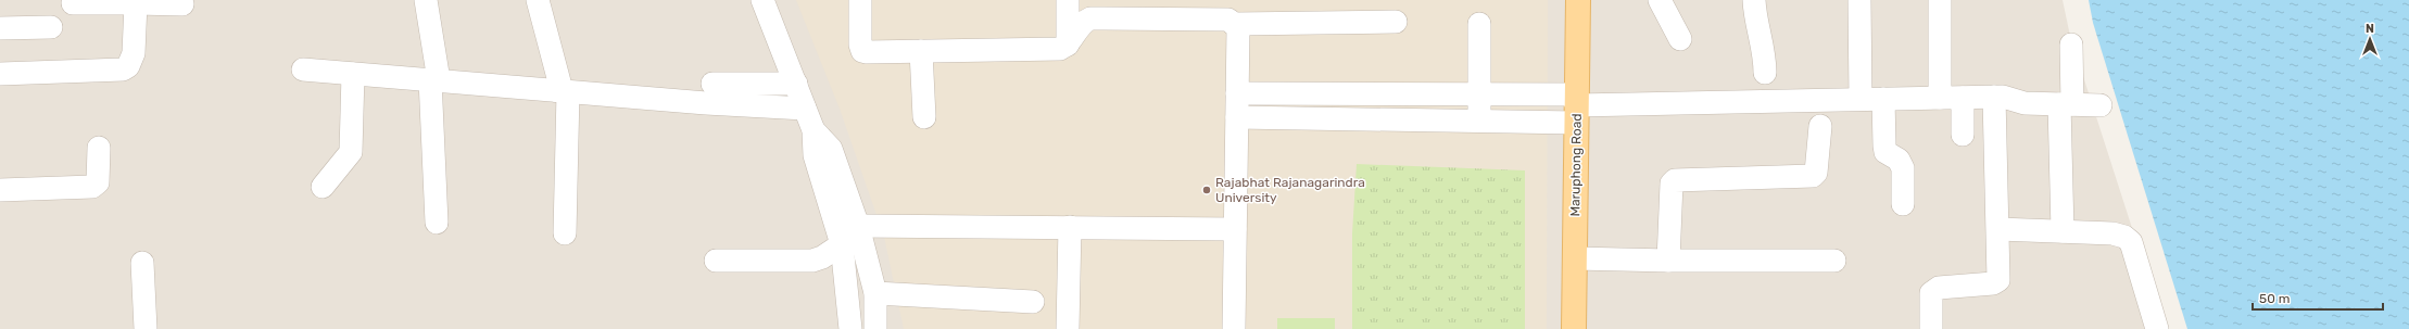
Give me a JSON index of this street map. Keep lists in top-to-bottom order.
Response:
{
  "streets": {
    "main road": ["Maruphong Road"]
  },
  "places": ["Rajabhat Rajanagarindra University"],
  "scale_bar": "50 m",
  "north": "top"
}
